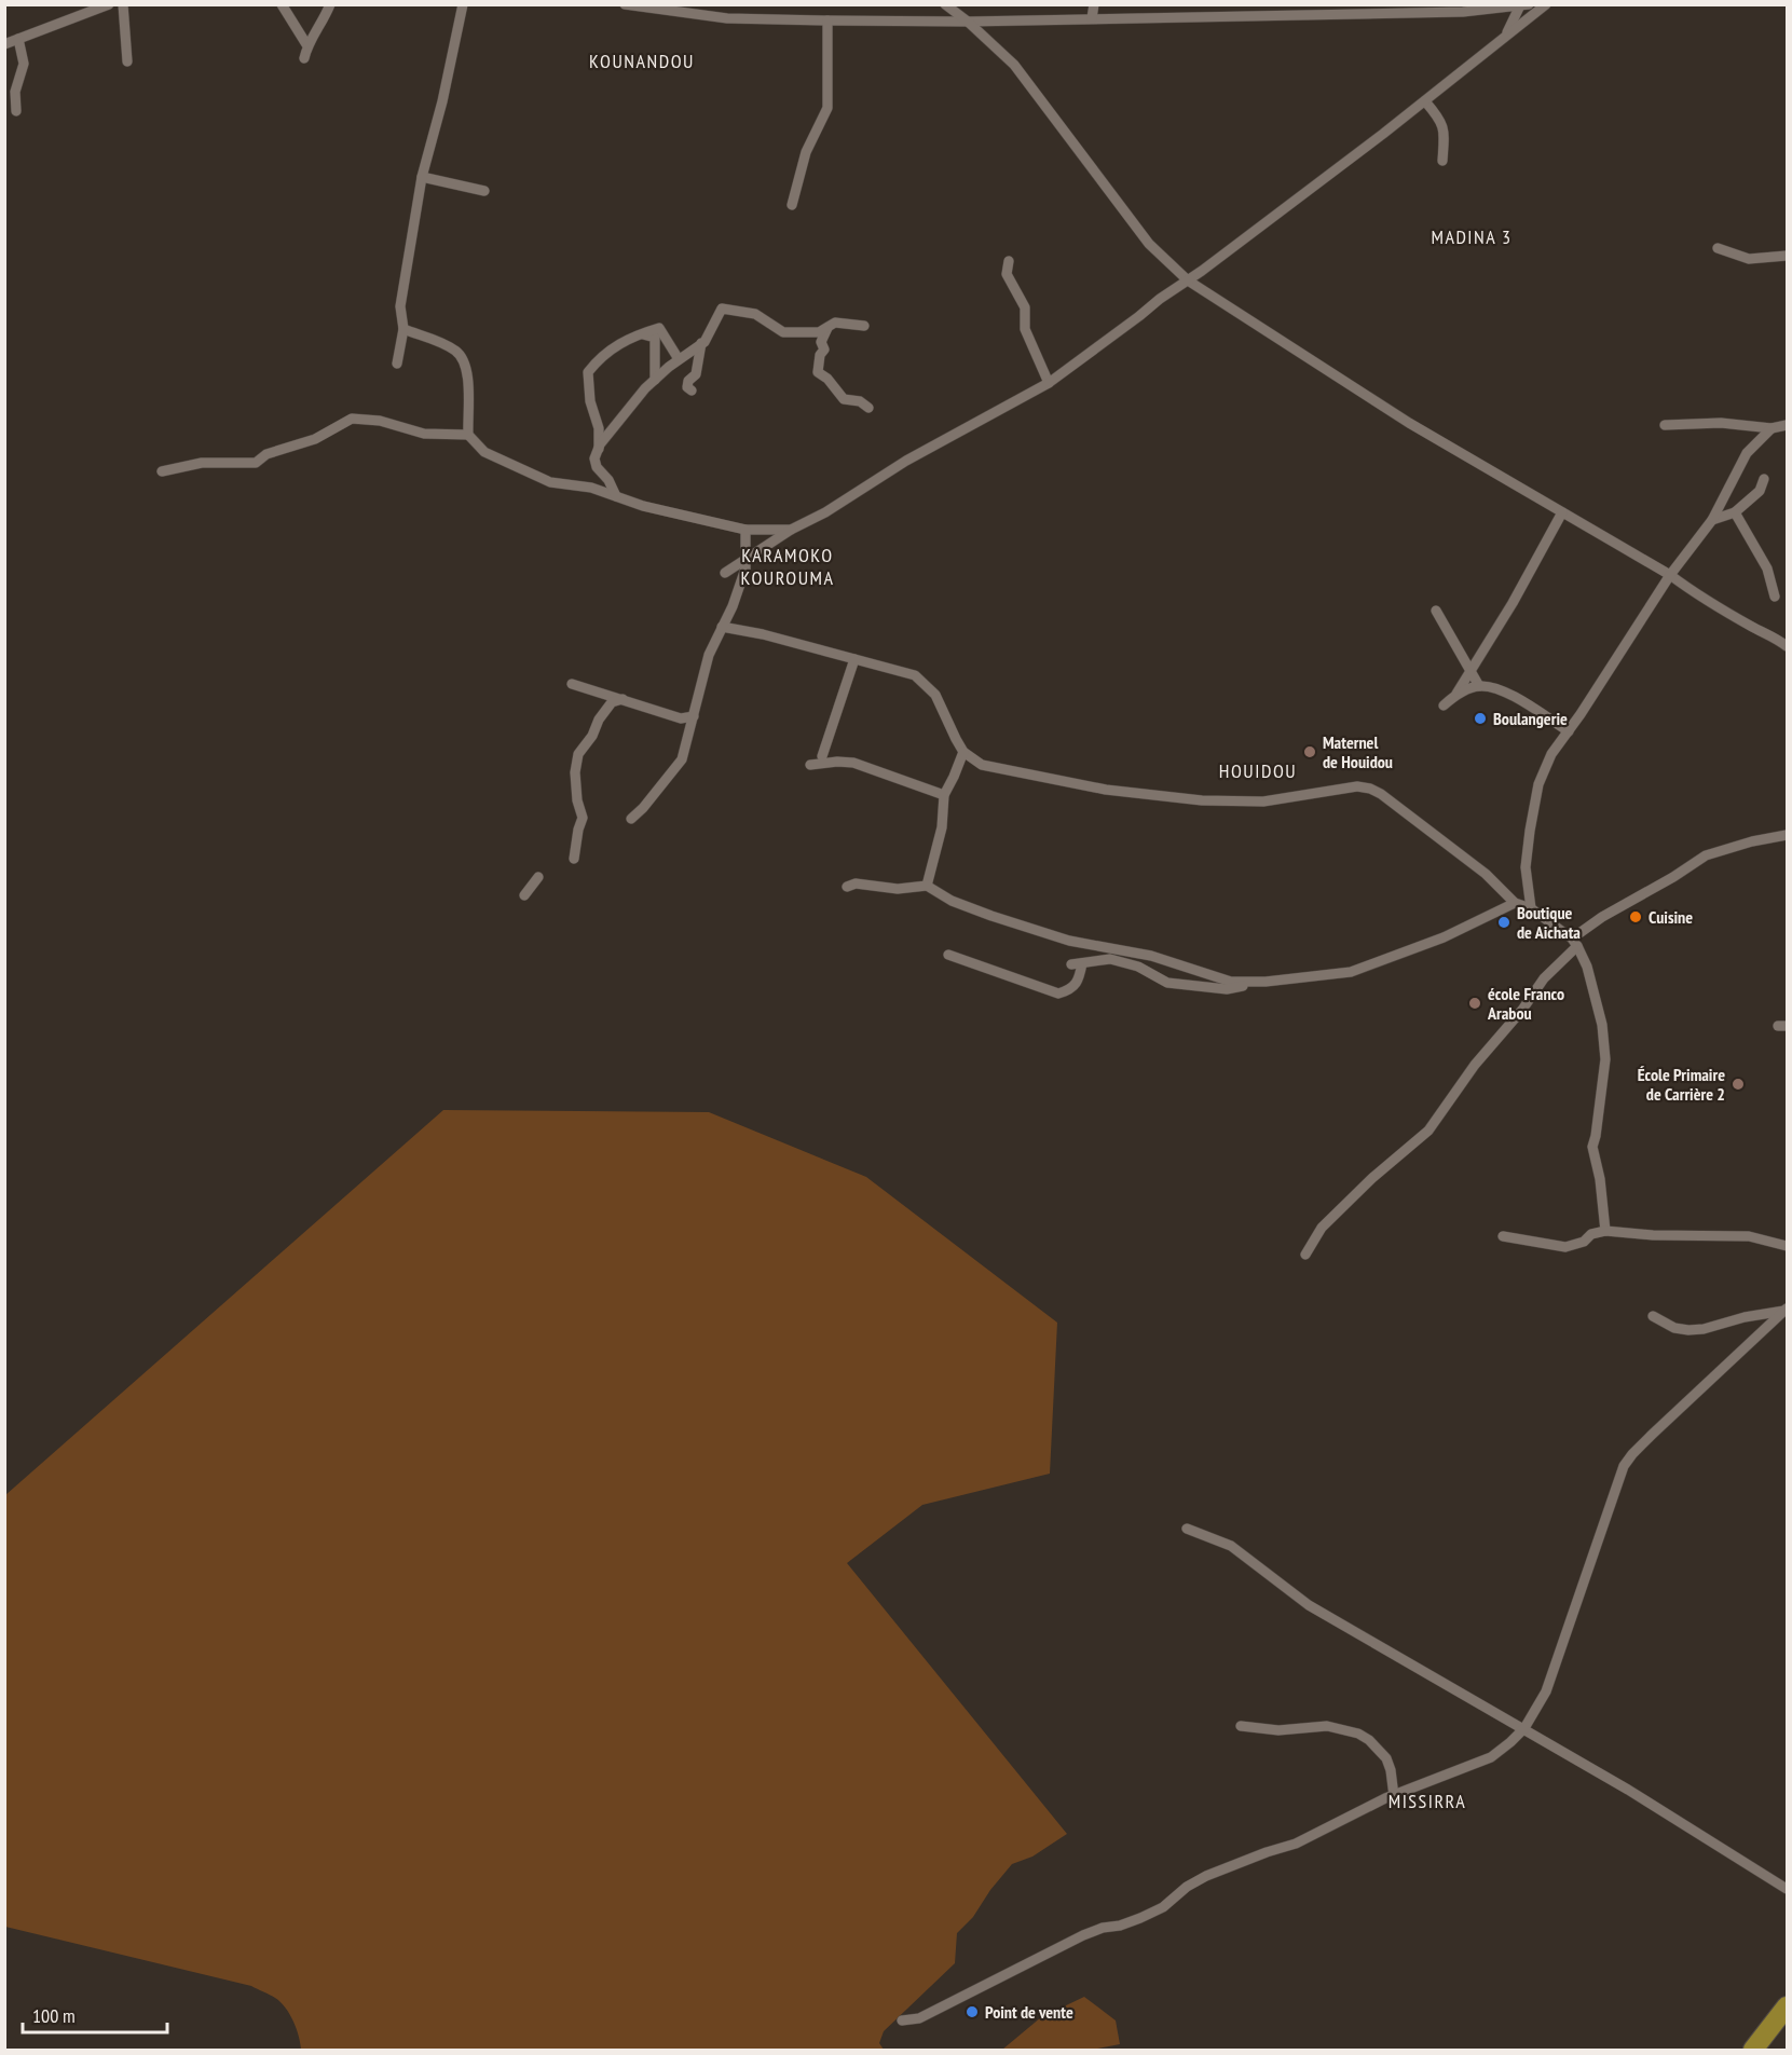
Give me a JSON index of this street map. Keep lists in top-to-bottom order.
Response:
{
  "districts": [
    "KOUNANDOU",
    "MADINA 3",
    "KARAMOKO KOUROUMA",
    "HOUIDOU",
    "MISSIRRA"
  ],
  "places": [
    "Boulangerie",
    "Maternel de Houidou",
    "Cuisine",
    "Boutique de Aichata",
    "école Franco Arabou",
    "École Primaire de Carrière 2",
    "Point de vente"
  ],
  "scale_bar": "100 m"
}
